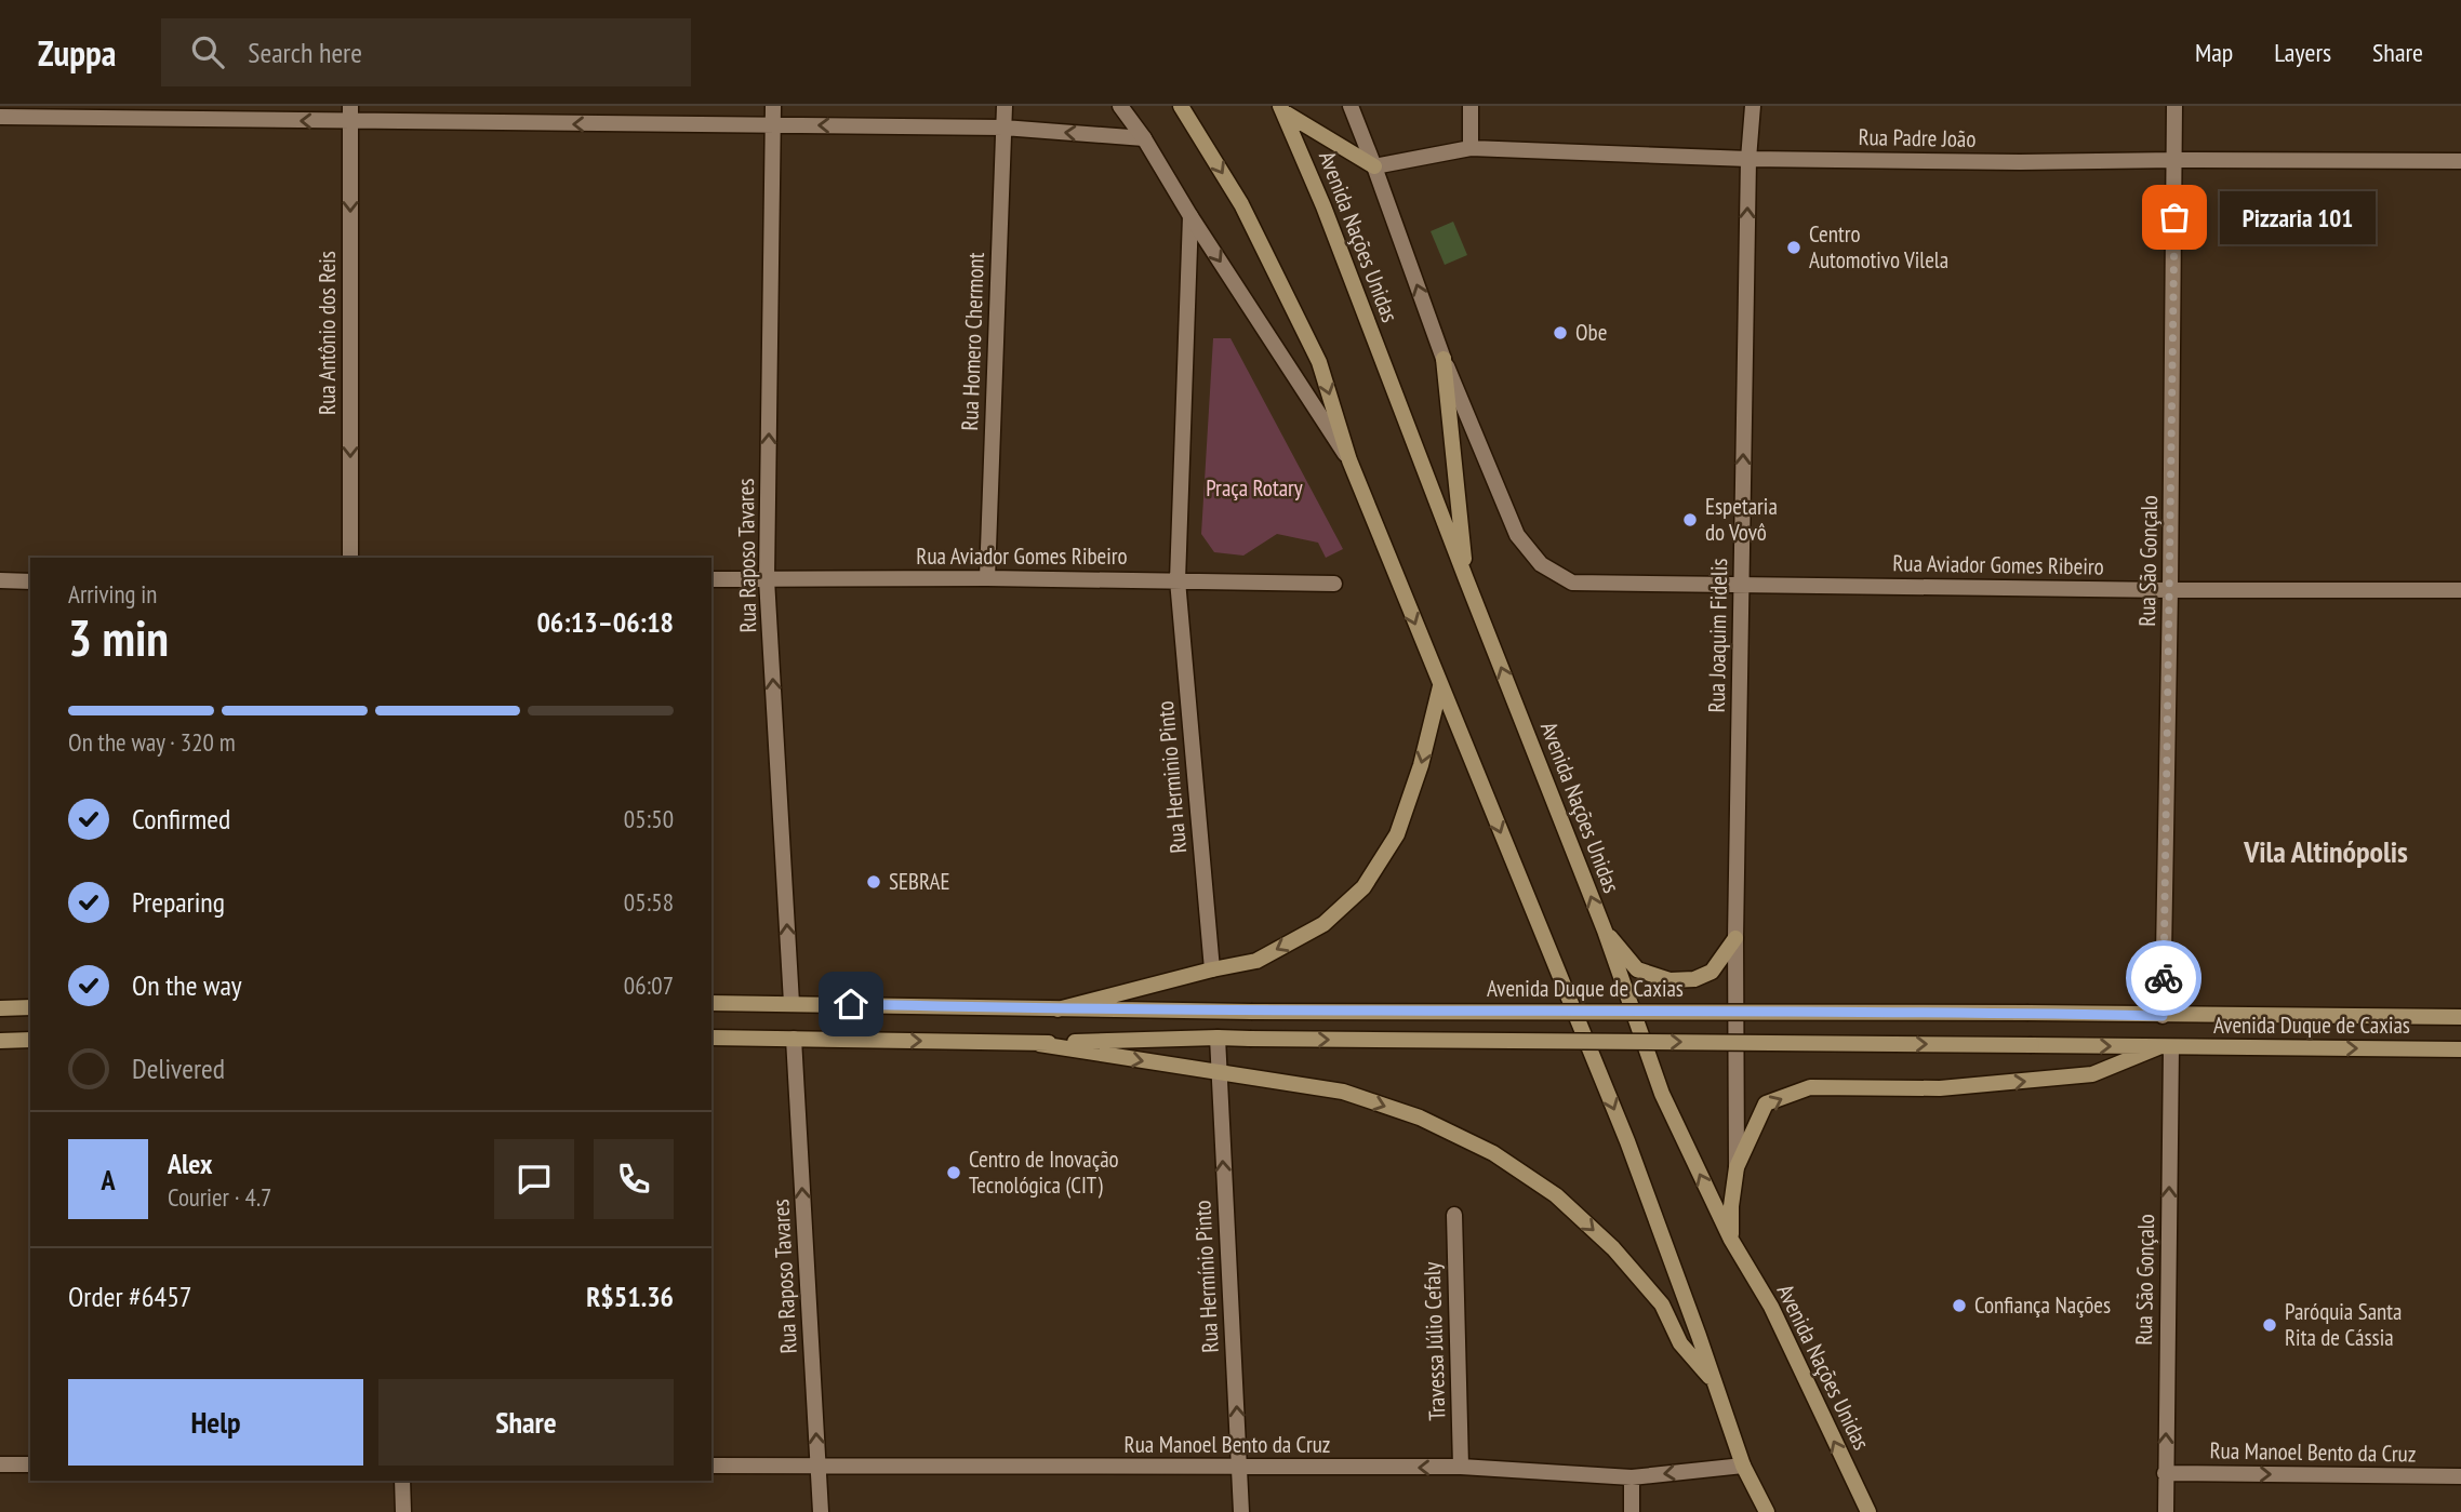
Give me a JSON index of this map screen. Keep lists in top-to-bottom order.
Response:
{
  "streets": {
    "main road": ["Avenida Nações Unidas", "Avenida Duque de Caxias"],
    "street": [
      "Rua Padre João",
      "Rua Antônio dos Reis",
      "Rua Homero Chermont",
      "Rua Raposo Tavares",
      "Rua Aviador Gomes Ribeiro",
      "Rua São Gonçalo",
      "Rua Joaquim Fidelis",
      "Rua Herminio Pinto",
      "Rua Hermínio Pinto",
      "Travessa Júlio Cefaly",
      "Rua Manoel Bento da Cruz"
    ]
  },
  "crossings": [
    ["Rua Padre João", "Avenida Nações Unidas"],
    ["Rua Padre João", "Rua São Gonçalo"],
    ["Rua Padre João", "Rua Joaquim Fidelis"],
    ["Avenida Nações Unidas", "Rua Aviador Gomes Ribeiro"],
    ["Rua Homero Chermont", "Rua Aviador Gomes Ribeiro"],
    ["Rua Raposo Tavares", "Rua Aviador Gomes Ribeiro"],
    ["Rua Raposo Tavares", "Avenida Duque de Caxias"],
    ["Rua Raposo Tavares", "Rua Manoel Bento da Cruz"],
    ["Rua Aviador Gomes Ribeiro", "Rua São Gonçalo"],
    ["Rua Aviador Gomes Ribeiro", "Rua Joaquim Fidelis"],
    ["Rua Aviador Gomes Ribeiro", "Rua Herminio Pinto"],
    ["Rua São Gonçalo", "Avenida Duque de Caxias"],
    ["Rua São Gonçalo", "Rua Manoel Bento da Cruz"],
    ["Avenida Duque de Caxias", "Rua Hermínio Pinto"],
    ["Rua Hermínio Pinto", "Rua Manoel Bento da Cruz"],
    ["Travessa Júlio Cefaly", "Rua Manoel Bento da Cruz"]
  ],
  "one_way": [
    "Avenida Nações Unidas",
    "Rua Antônio dos Reis",
    "Rua Raposo Tavares",
    "Rua Joaquim Fidelis",
    "Rua Hermínio Pinto"
  ],
  "districts": ["Vila Altinópolis"],
  "parks": ["Praça Rotary"],
  "places": [
    "Pizzaria 101",
    "Centro Automotivo Vilela",
    "Obe",
    "Espetaria do Vovô",
    "SEBRAE",
    "Centro de Inovação Tecnológica (CIT)",
    "Confiança Nações",
    "Paróquia Santa Rita de Cássia"
  ],
  "page": {
    "header": "Zuppa",
    "search": "Search here",
    "nav": ["Map", "Layers", "Share"],
    "bubble": "Pizzaria 101",
    "heading": ["3 min", "Arriving in", "06:13–06:18"],
    "panel": [
      "Alex",
      "Courier · 4.7",
      "Order #6457",
      "R$51.36"
    ],
    "bar": "On the way · 320 m",
    "list": [
      ["Confirmed", "05:50"],
      ["Preparing", "05:58"],
      ["On the way", "06:07"],
      "Delivered"
    ],
    "round": "A",
    "buttons": ["Help", "Share"]
  }
}
